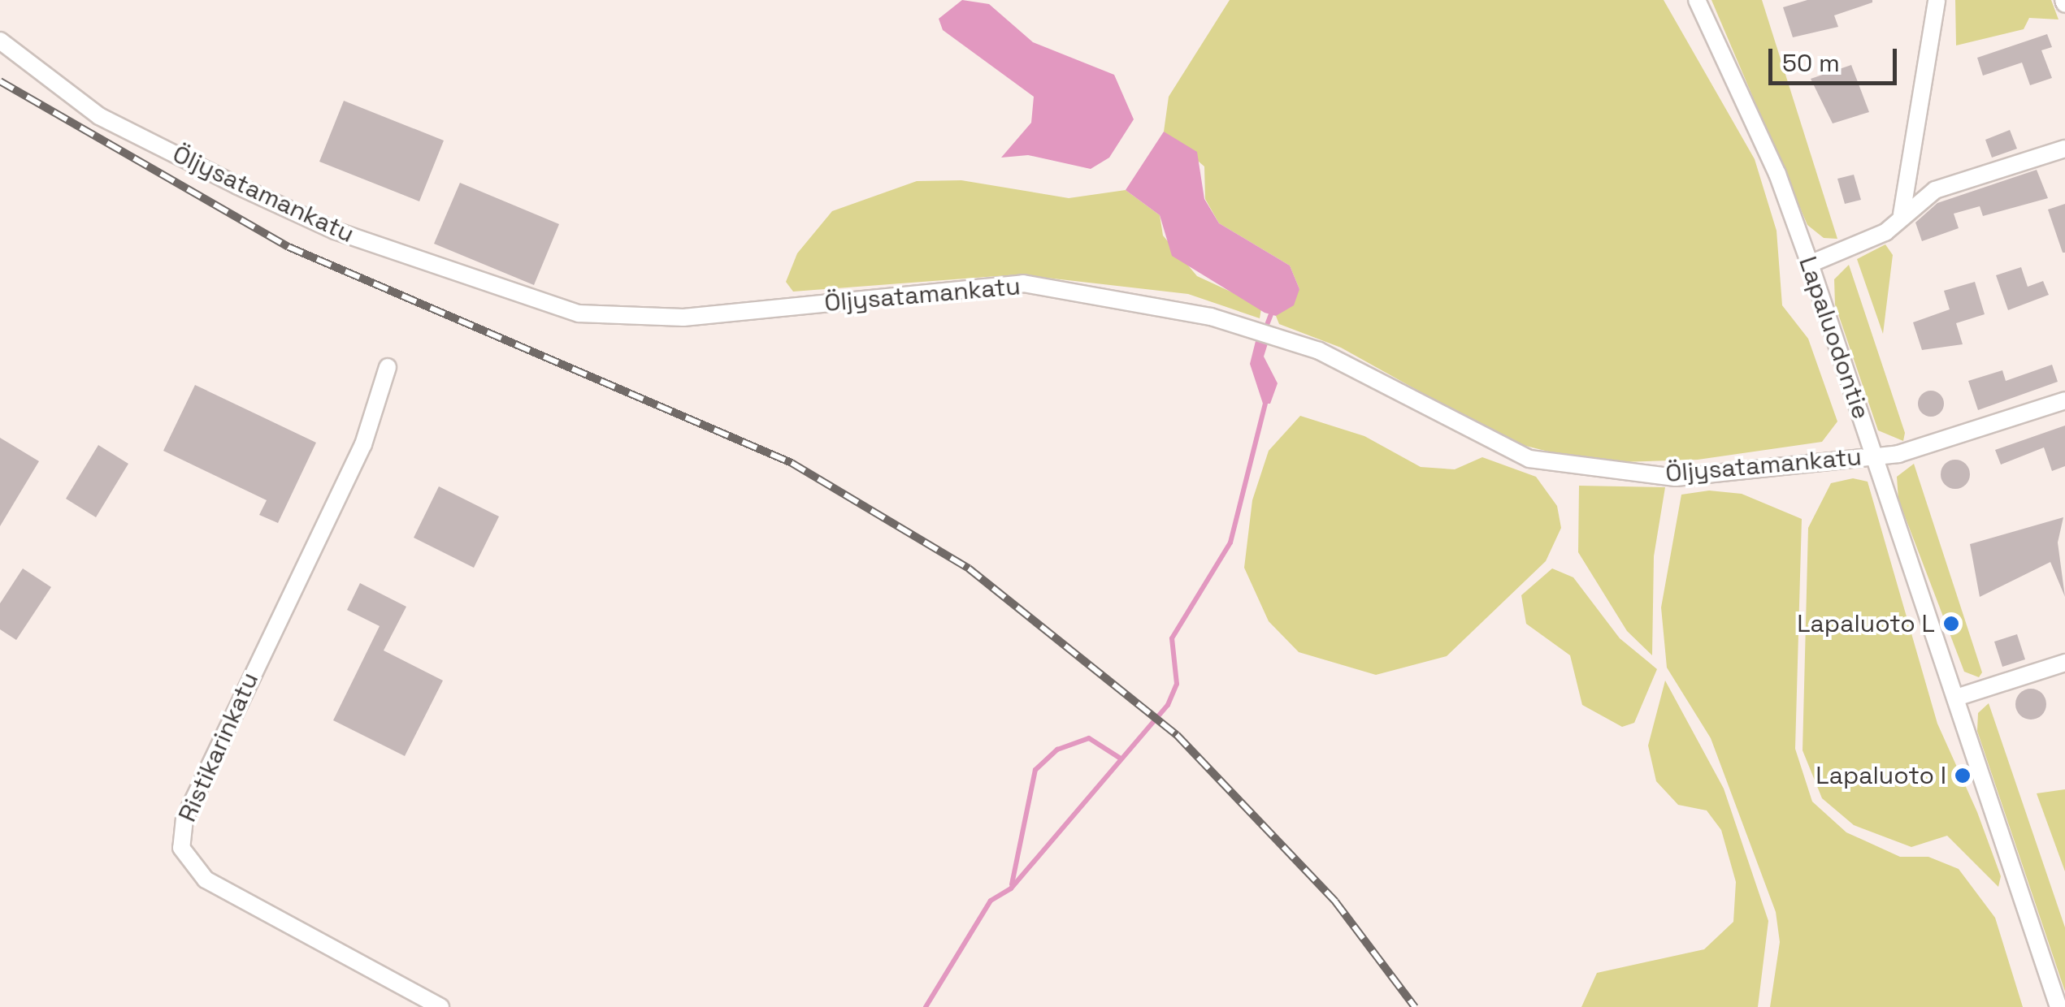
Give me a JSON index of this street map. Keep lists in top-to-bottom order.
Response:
{
  "streets": {
    "street": ["Öljysatamankatu", "Lapaluodontie", "Ristikarinkatu"]
  },
  "crossings": [
    ["Öljysatamankatu", "Lapaluodontie"]
  ],
  "places": ["Lapaluoto L", "Lapaluoto I"],
  "scale_bar": "50 m"
}
